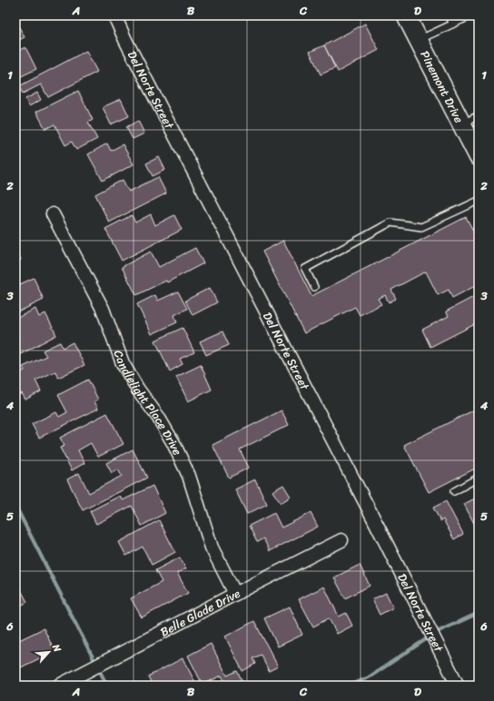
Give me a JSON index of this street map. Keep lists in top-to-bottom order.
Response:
{
  "streets": {
    "main road": ["Pinemont Drive"],
    "street": ["Del Norte Street", "Candlelight Place Drive", "Belle Glade Drive"]
  },
  "crossings": [
    ["Candlelight Place Drive", "Belle Glade Drive"]
  ],
  "north": "top right",
  "grid": {
    "columns": [
      "A",
      "B",
      "C",
      "D"
    ],
    "rows": [
      "1",
      "2",
      "3",
      "4",
      "5",
      "6"
    ]
  }
}
